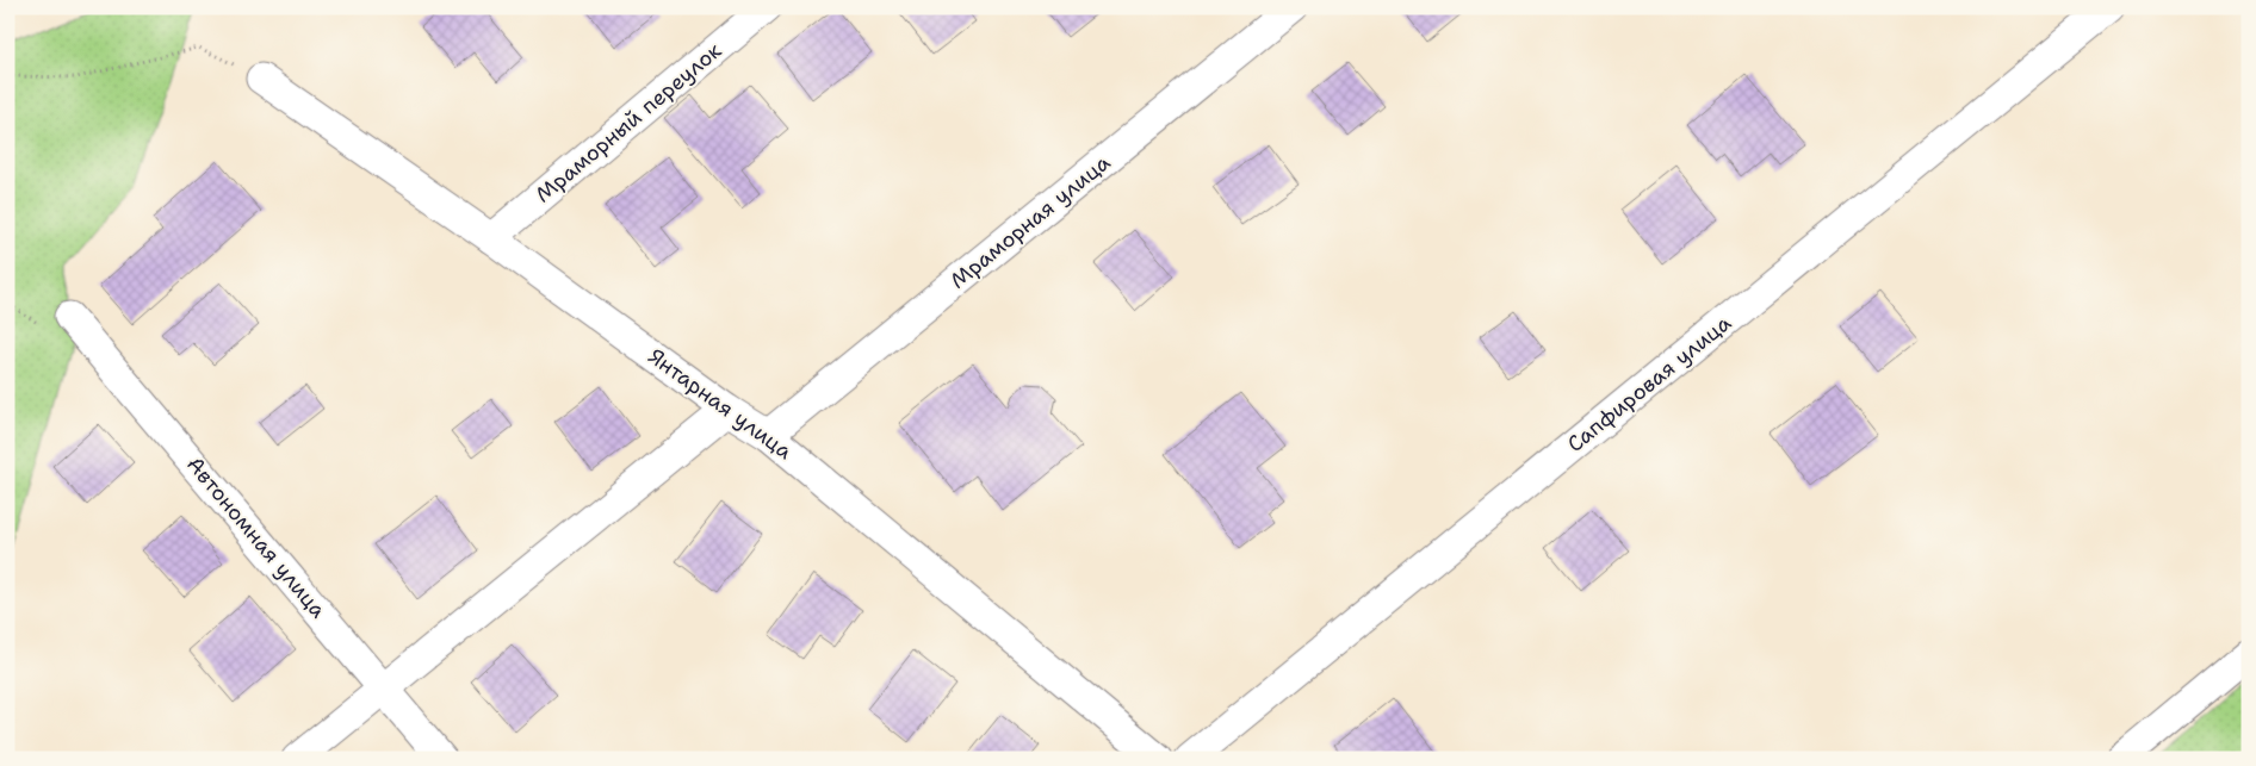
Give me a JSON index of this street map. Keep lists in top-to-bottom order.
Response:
{
  "streets": {
    "street": [
      "Мраморный переулок",
      "Мраморная улица",
      "Сапфировая улица",
      "Янтарная улица",
      "Автономная улица"
    ]
  },
  "crossings": [
    ["Мраморный переулок", "Янтарная улица"],
    ["Мраморная улица", "Янтарная улица"]
  ]
}
